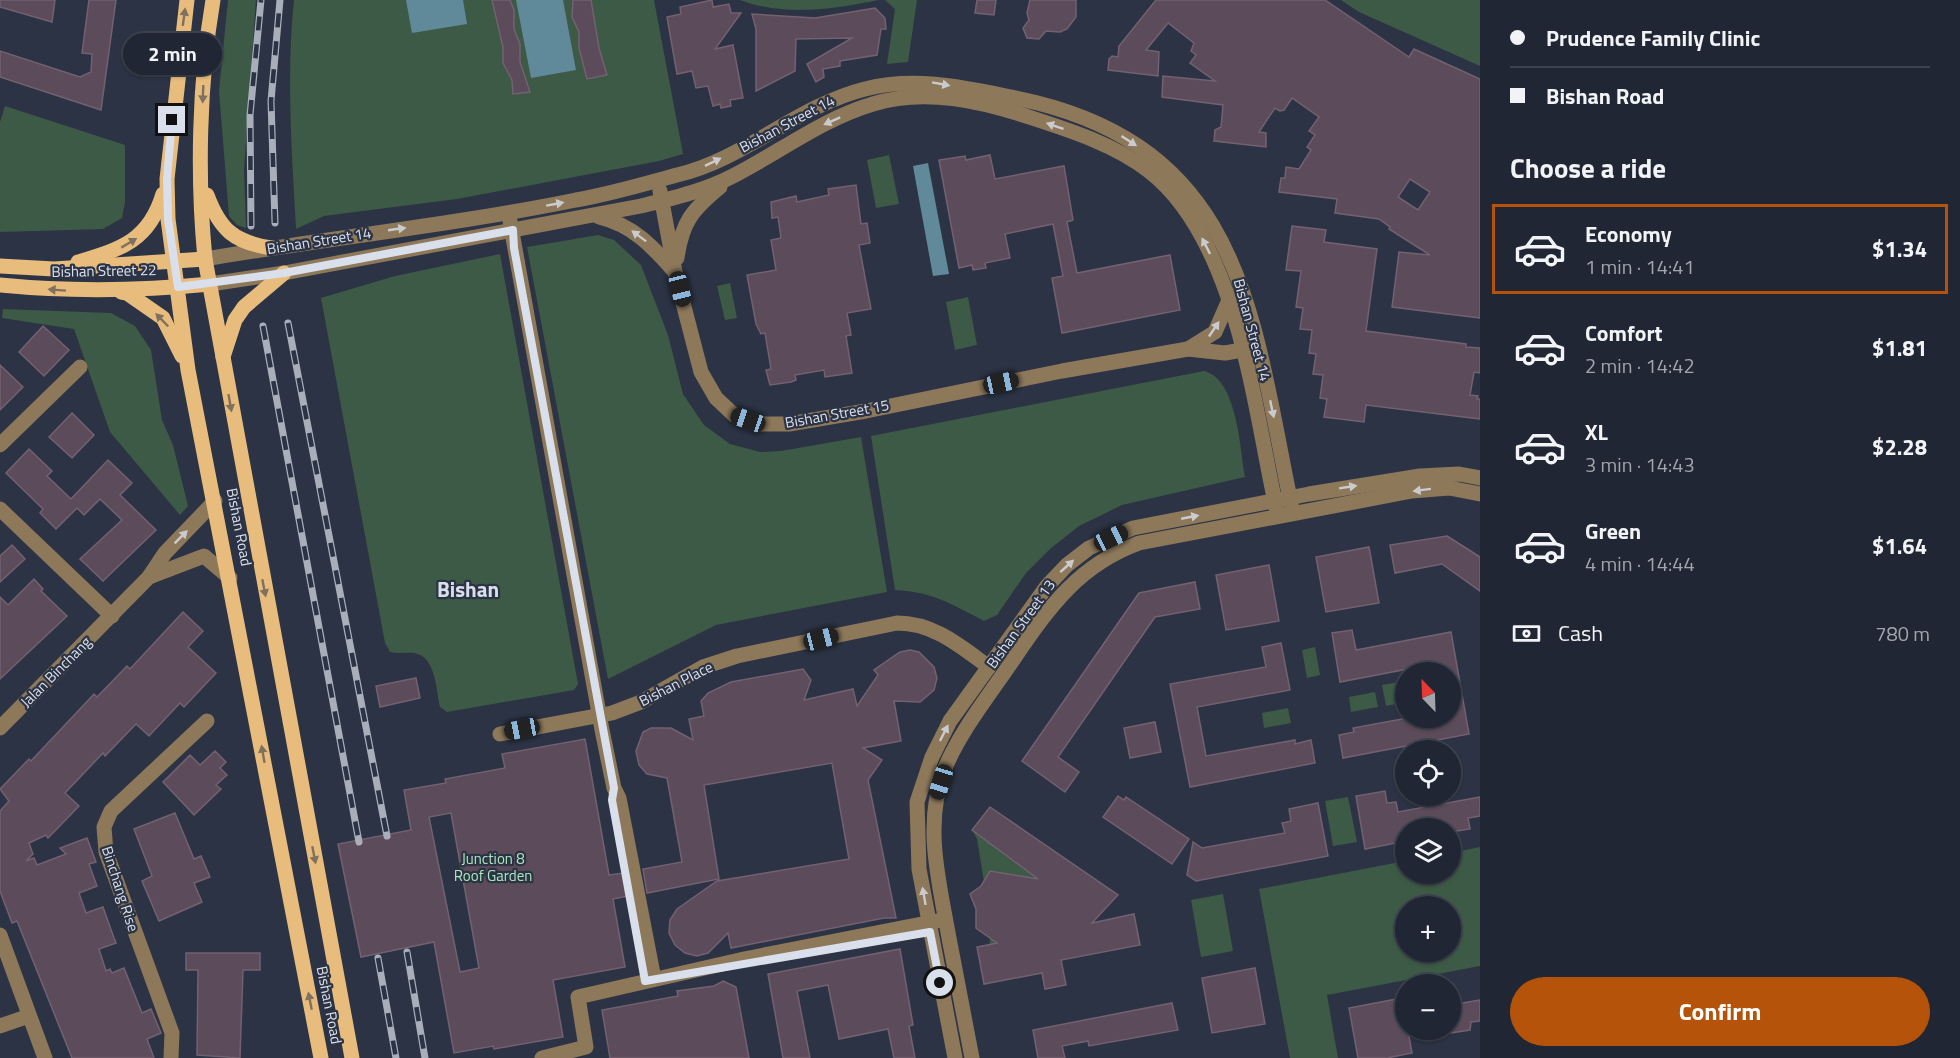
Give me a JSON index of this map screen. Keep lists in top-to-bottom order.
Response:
{
  "streets": {
    "main road": ["Bishan Street 22", "Bishan Road"],
    "street": [
      "Bishan Street 14",
      "Bishan Street 15",
      "Bishan Street 13",
      "Jalan Binchang",
      "Bishan Place",
      "Binchang Rise"
    ]
  },
  "crossings": [
    ["Bishan Street 14", "Bishan Street 22"],
    ["Bishan Street 14", "Bishan Street 15"],
    ["Bishan Street 14", "Bishan Road"],
    ["Bishan Street 14", "Bishan Street 13"],
    ["Bishan Street 22", "Bishan Road"],
    ["Bishan Road", "Jalan Binchang"],
    ["Bishan Street 13", "Bishan Place"]
  ],
  "districts": ["Bishan"],
  "parks": ["Junction 8 Roof Garden"],
  "north": "top left",
  "page": {
    "banner": ["Prudence Family Clinic", "Bishan Road"],
    "bubble": "2 min",
    "heading": "Choose a ride",
    "list": [
      {
        "name": "Economy",
        "note": "1 min · 14:41",
        "value": "$1.34"
      },
      {
        "name": "Comfort",
        "note": "2 min · 14:42",
        "value": "$1.81"
      },
      {
        "name": "XL",
        "note": "3 min · 14:43",
        "value": "$2.28"
      },
      {
        "name": "Green",
        "note": "4 min · 14:44",
        "value": "$1.64"
      }
    ],
    "pay": ["Cash", "780 m"],
    "map_buttons": ["+", "−"],
    "buttons": "Confirm"
  }
}
